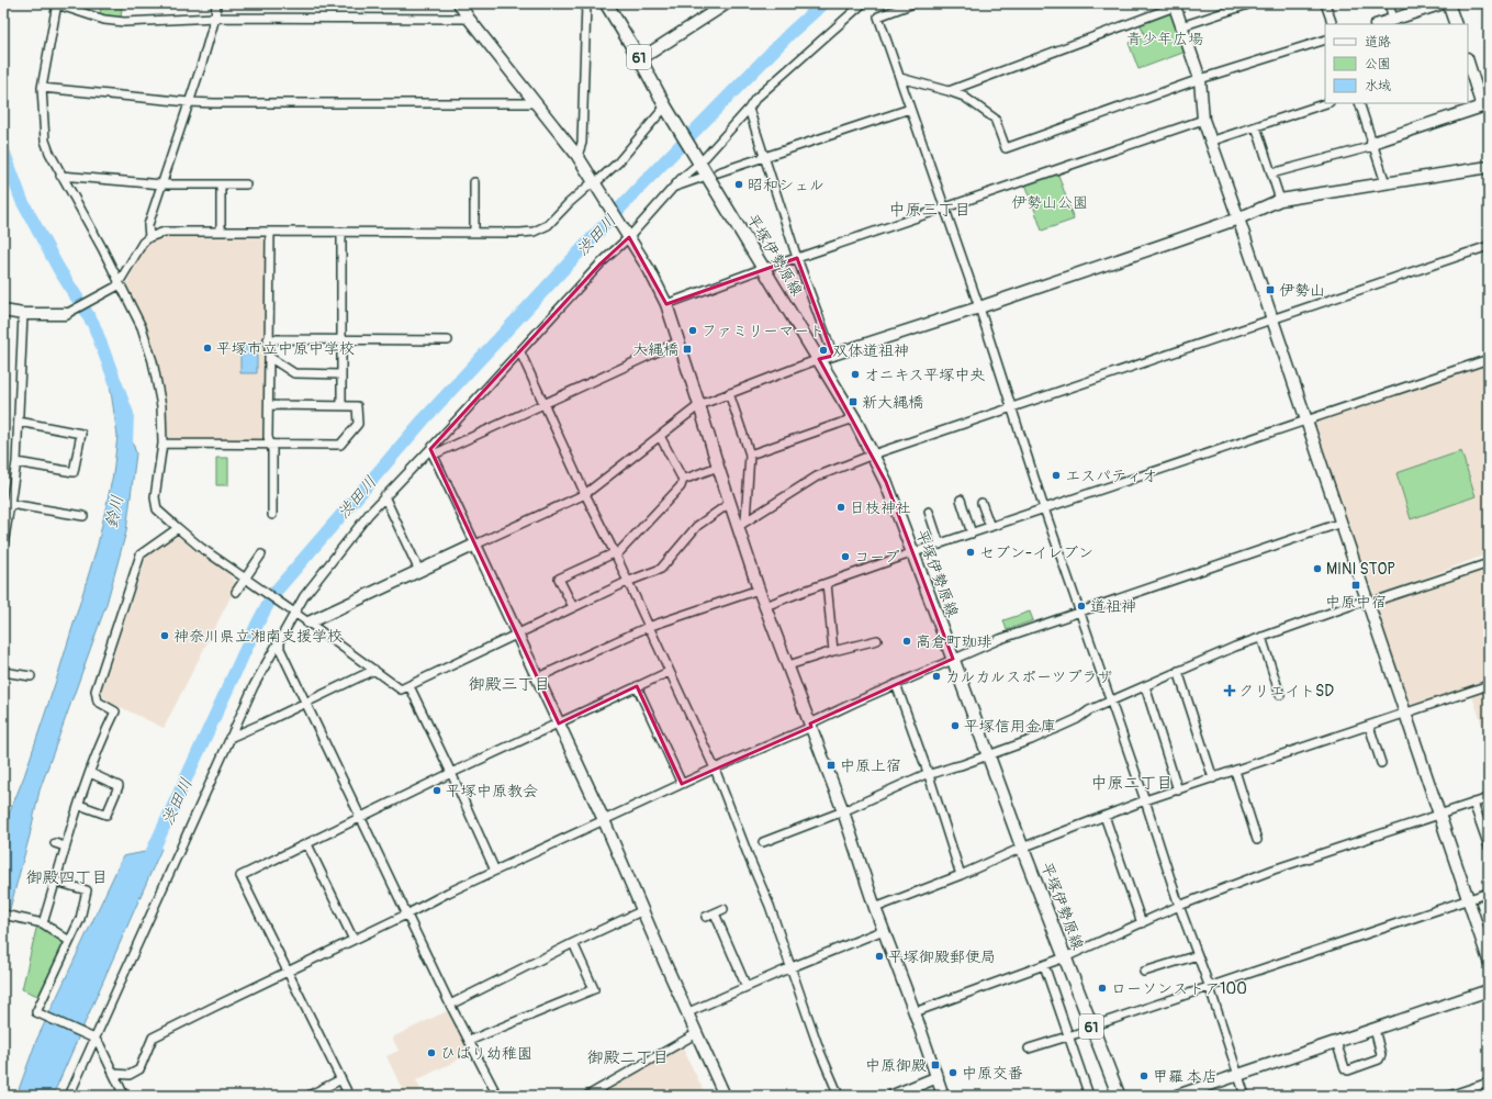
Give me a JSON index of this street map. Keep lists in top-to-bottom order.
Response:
{
  "streets": {
    "main road": ["61", "平塚伊勢原線"]
  },
  "districts": [
    "中原三丁目",
    "御殿三丁目",
    "中原二丁目",
    "御殿四丁目",
    "御殿二丁目"
  ],
  "water": ["渋田川", "鈴川"],
  "parks": ["青少年広場", "伊勢山公園"],
  "places": {
    "other": [
      "昭和シェル",
      "ファミリーマート",
      "平塚市立中原中学校",
      "双体道祖神",
      "オニキス平塚中央",
      "エスパティオ",
      "日枝神社",
      "セブン-イレブン",
      "コープ",
      "MINI STOP",
      "道祖神",
      "神奈川県立湘南支援学校",
      "高倉町珈琲",
      "カルカルスポーツプラザ",
      "平塚信用金庫",
      "平塚中原教会",
      "平塚御殿郵便局",
      "ローソンストア100",
      "ひばり幼稚園",
      "中原交番",
      "甲羅 本店"
    ],
    "transit": [
      "伊勢山",
      "大縄橋",
      "新大縄橋",
      "中原中宿",
      "中原上宿",
      "中原御殿"
    ],
    "health": ["クリエイトSD"]
  },
  "legend": ["道路", "公園", "水域"]
}
